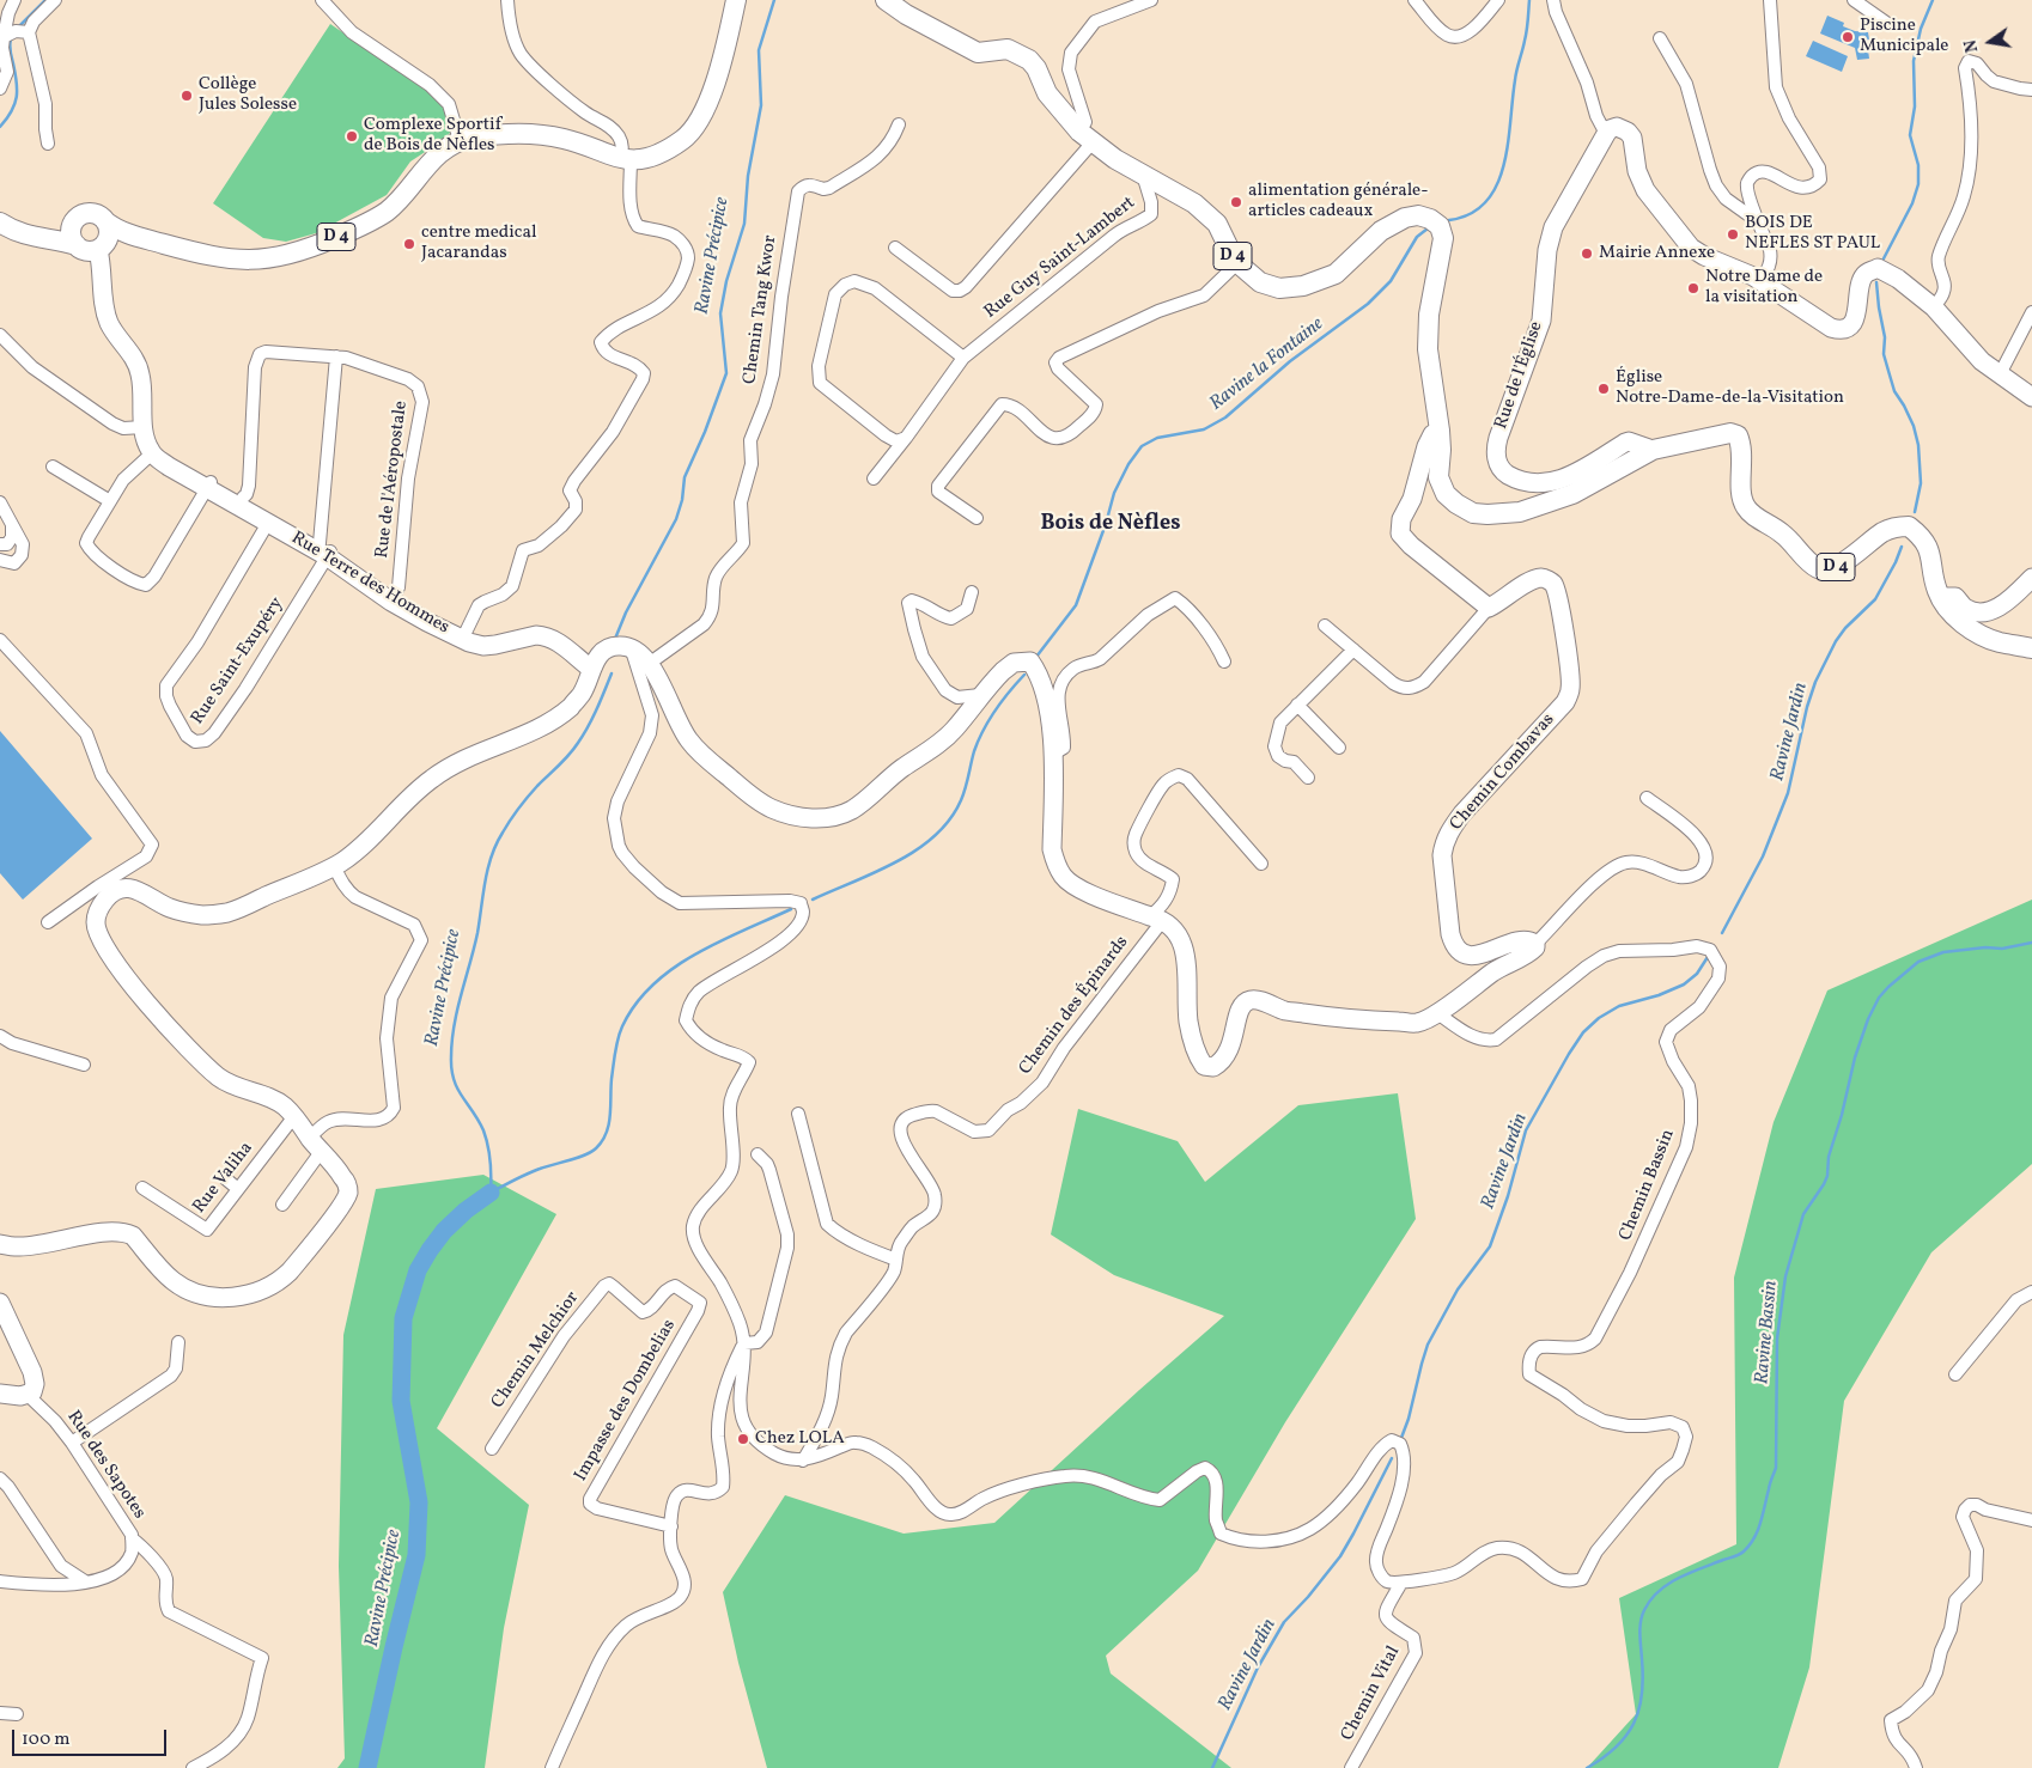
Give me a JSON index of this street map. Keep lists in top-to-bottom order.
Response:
{
  "streets": {
    "main road": ["D 4"],
    "street": [
      "Rue Guy Saint-Lambert",
      "Chemin Tang Kwor",
      "Rue de l'Église",
      "Rue de l'Aéropostale",
      "Rue Terre des Hommes",
      "Rue Saint-Exupéry",
      "Chemin Combavas",
      "Chemin des Épinards",
      "Rue Valiha",
      "Chemin Bassin",
      "Chemin Melchior",
      "Impasse des Dombelias",
      "Rue des Sapotes",
      "Chemin Vital"
    ]
  },
  "crossings": [
    ["D 4", "Rue Guy Saint-Lambert"],
    ["D 4", "Rue de l'Église"],
    ["Rue de l'Aéropostale", "Rue Terre des Hommes"],
    ["Rue Terre des Hommes", "Rue Saint-Exupéry"],
    ["Chemin Bassin", "Chemin Vital"],
    ["Chemin Melchior", "Impasse des Dombelias"]
  ],
  "districts": ["Bois de Nèfles"],
  "water": [
    "Ravine Précipice",
    "Ravine la Fontaine",
    "Ravine Jardin",
    "Ravine Bassin"
  ],
  "places": [
    "Piscine Municipale",
    "Collège Jules Solesse",
    "Complexe Sportif de Bois de Nèfles",
    "alimentation générale- articles cadeaux",
    "BOIS DE NEFLES ST PAUL",
    "centre medical Jacarandas",
    "Mairie Annexe",
    "Notre Dame de la visitation",
    "Église Notre-Dame-de-la-Visitation",
    "Chez LOLA"
  ],
  "scale_bar": "100 m",
  "north": "left"
}
